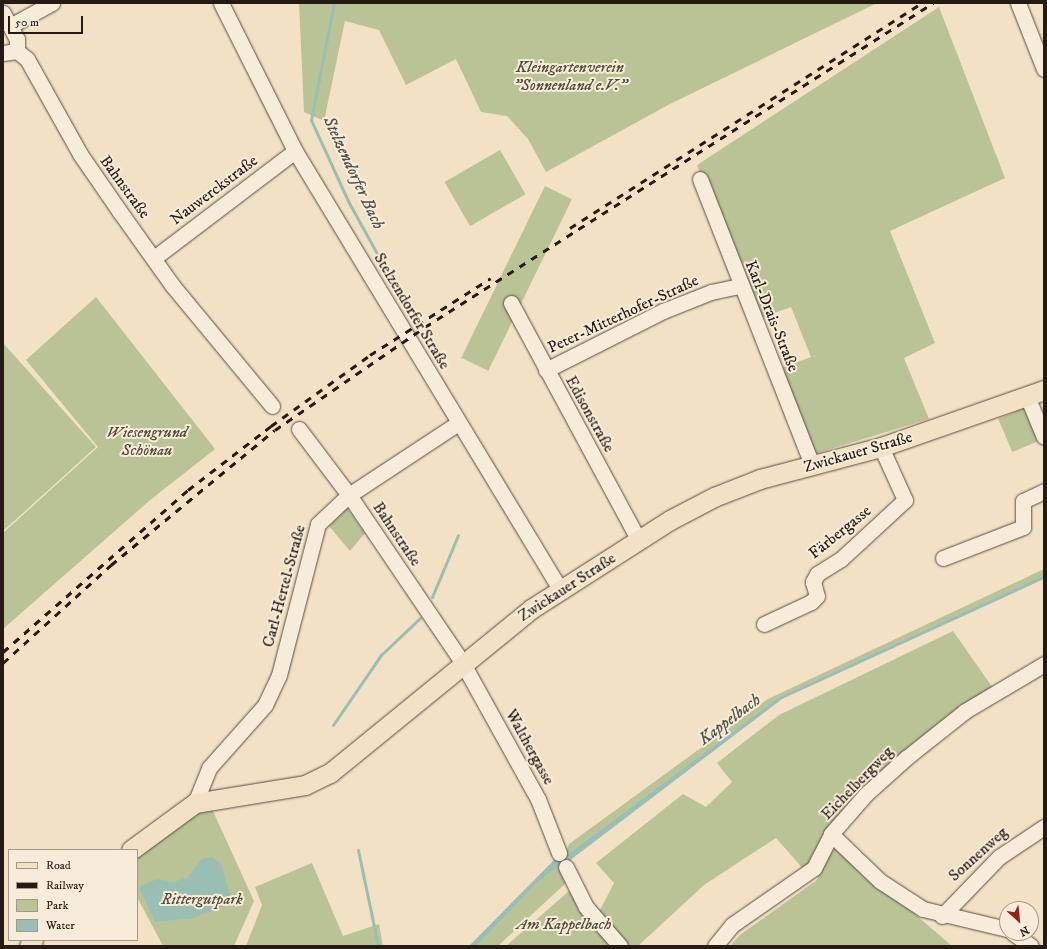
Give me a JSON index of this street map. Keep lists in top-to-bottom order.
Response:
{
  "streets": {
    "main road": ["Zwickauer Straße"],
    "street": [
      "Bahnstraße",
      "Nauwerckstraße",
      "Stelzendorfer Straße",
      "Peter-Mitterhofer-Straße",
      "Karl-Drais-Straße",
      "Edisonstraße",
      "Färbergasse",
      "Carl-Hertel-Straße",
      "Walthergasse",
      "Eichelbergweg",
      "Sonnenweg"
    ]
  },
  "crossings": [
    ["Bahnstraße", "Nauwerckstraße"],
    ["Bahnstraße", "Zwickauer Straße"],
    ["Bahnstraße", "Carl-Hertel-Straße"],
    ["Bahnstraße", "Walthergasse"],
    ["Nauwerckstraße", "Stelzendorfer Straße"],
    ["Stelzendorfer Straße", "Zwickauer Straße"],
    ["Stelzendorfer Straße", "Carl-Hertel-Straße"],
    ["Peter-Mitterhofer-Straße", "Karl-Drais-Straße"],
    ["Peter-Mitterhofer-Straße", "Edisonstraße"],
    ["Karl-Drais-Straße", "Zwickauer Straße"],
    ["Edisonstraße", "Zwickauer Straße"],
    ["Zwickauer Straße", "Färbergasse"],
    ["Zwickauer Straße", "Carl-Hertel-Straße"],
    ["Zwickauer Straße", "Walthergasse"]
  ],
  "water": ["Stelzendorfer Bach", "Kappelbach"],
  "parks": [
    "Kleingartenverein \"Sonnenland e.V.\"",
    "Wiesengrund Schönau",
    "Rittergutpark",
    "Am Kappelbach"
  ],
  "legend": [
    "Road",
    "Railway",
    "Park",
    "Water"
  ],
  "scale_bar": "50 m",
  "north": "bottom right"
}
